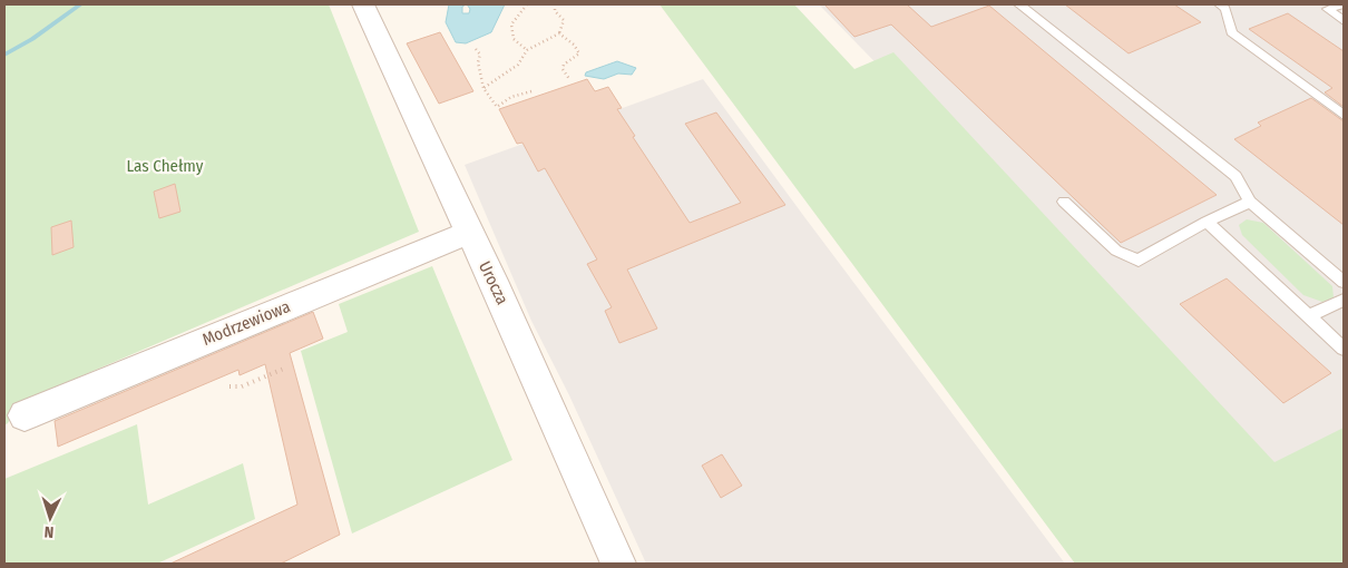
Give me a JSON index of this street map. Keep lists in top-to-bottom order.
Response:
{
  "streets": {
    "street": ["Urocza", "Modrzewiowa"]
  },
  "crossings": [
    ["Urocza", "Modrzewiowa"]
  ],
  "parks": ["Las Chełmy"],
  "north": "bottom"
}
